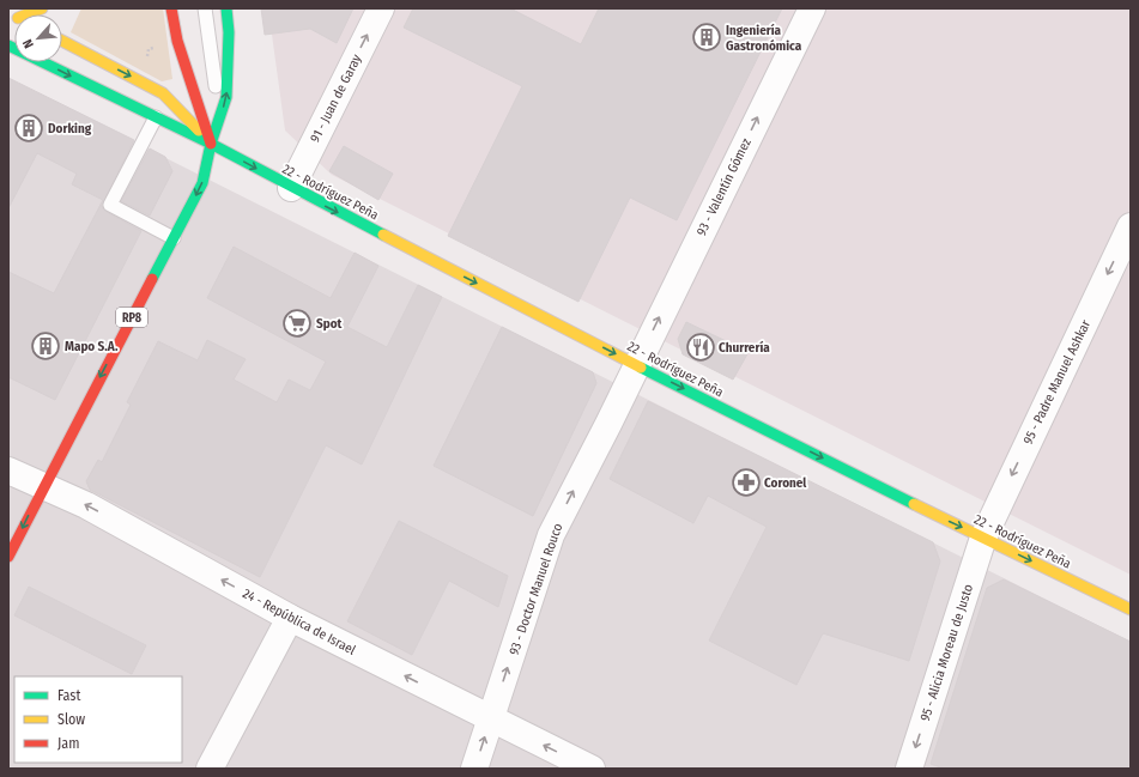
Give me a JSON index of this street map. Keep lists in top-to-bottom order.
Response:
{
  "streets": {
    "main road": ["22 - Rodríguez Peña", "RP8"],
    "street": [
      "91 - Juan de Garay",
      "93 - Valentín Gómez",
      "95 - Padre Manuel Ashkar",
      "93 - Doctor Manuel Rouco",
      "24 - República de Israel",
      "95 - Alicia Moreau de Justo"
    ]
  },
  "crossings": [
    ["91 - Juan de Garay", "22 - Rodríguez Peña"],
    ["93 - Valentín Gómez", "22 - Rodríguez Peña"],
    ["93 - Valentín Gómez", "93 - Doctor Manuel Rouco"],
    ["22 - Rodríguez Peña", "RP8"],
    ["22 - Rodríguez Peña", "95 - Padre Manuel Ashkar"],
    ["22 - Rodríguez Peña", "93 - Doctor Manuel Rouco"],
    ["22 - Rodríguez Peña", "95 - Alicia Moreau de Justo"],
    ["RP8", "24 - República de Israel"],
    ["95 - Padre Manuel Ashkar", "95 - Alicia Moreau de Justo"],
    ["93 - Doctor Manuel Rouco", "24 - República de Israel"]
  ],
  "one_way": [
    "91 - Juan de Garay",
    "93 - Valentín Gómez",
    "22 - Rodríguez Peña",
    "95 - Padre Manuel Ashkar",
    "93 - Doctor Manuel Rouco",
    "24 - República de Israel",
    "95 - Alicia Moreau de Justo"
  ],
  "places": {
    "building": ["Ingeniería Gastronómica", "Dorking", "Mapo S.A."],
    "supermarket": ["Spot"],
    "restaurant": ["Churrería"],
    "pharmacy": ["Coronel"]
  },
  "legend": ["Fast", "Slow", "Jam"],
  "north": "bottom left"
}
